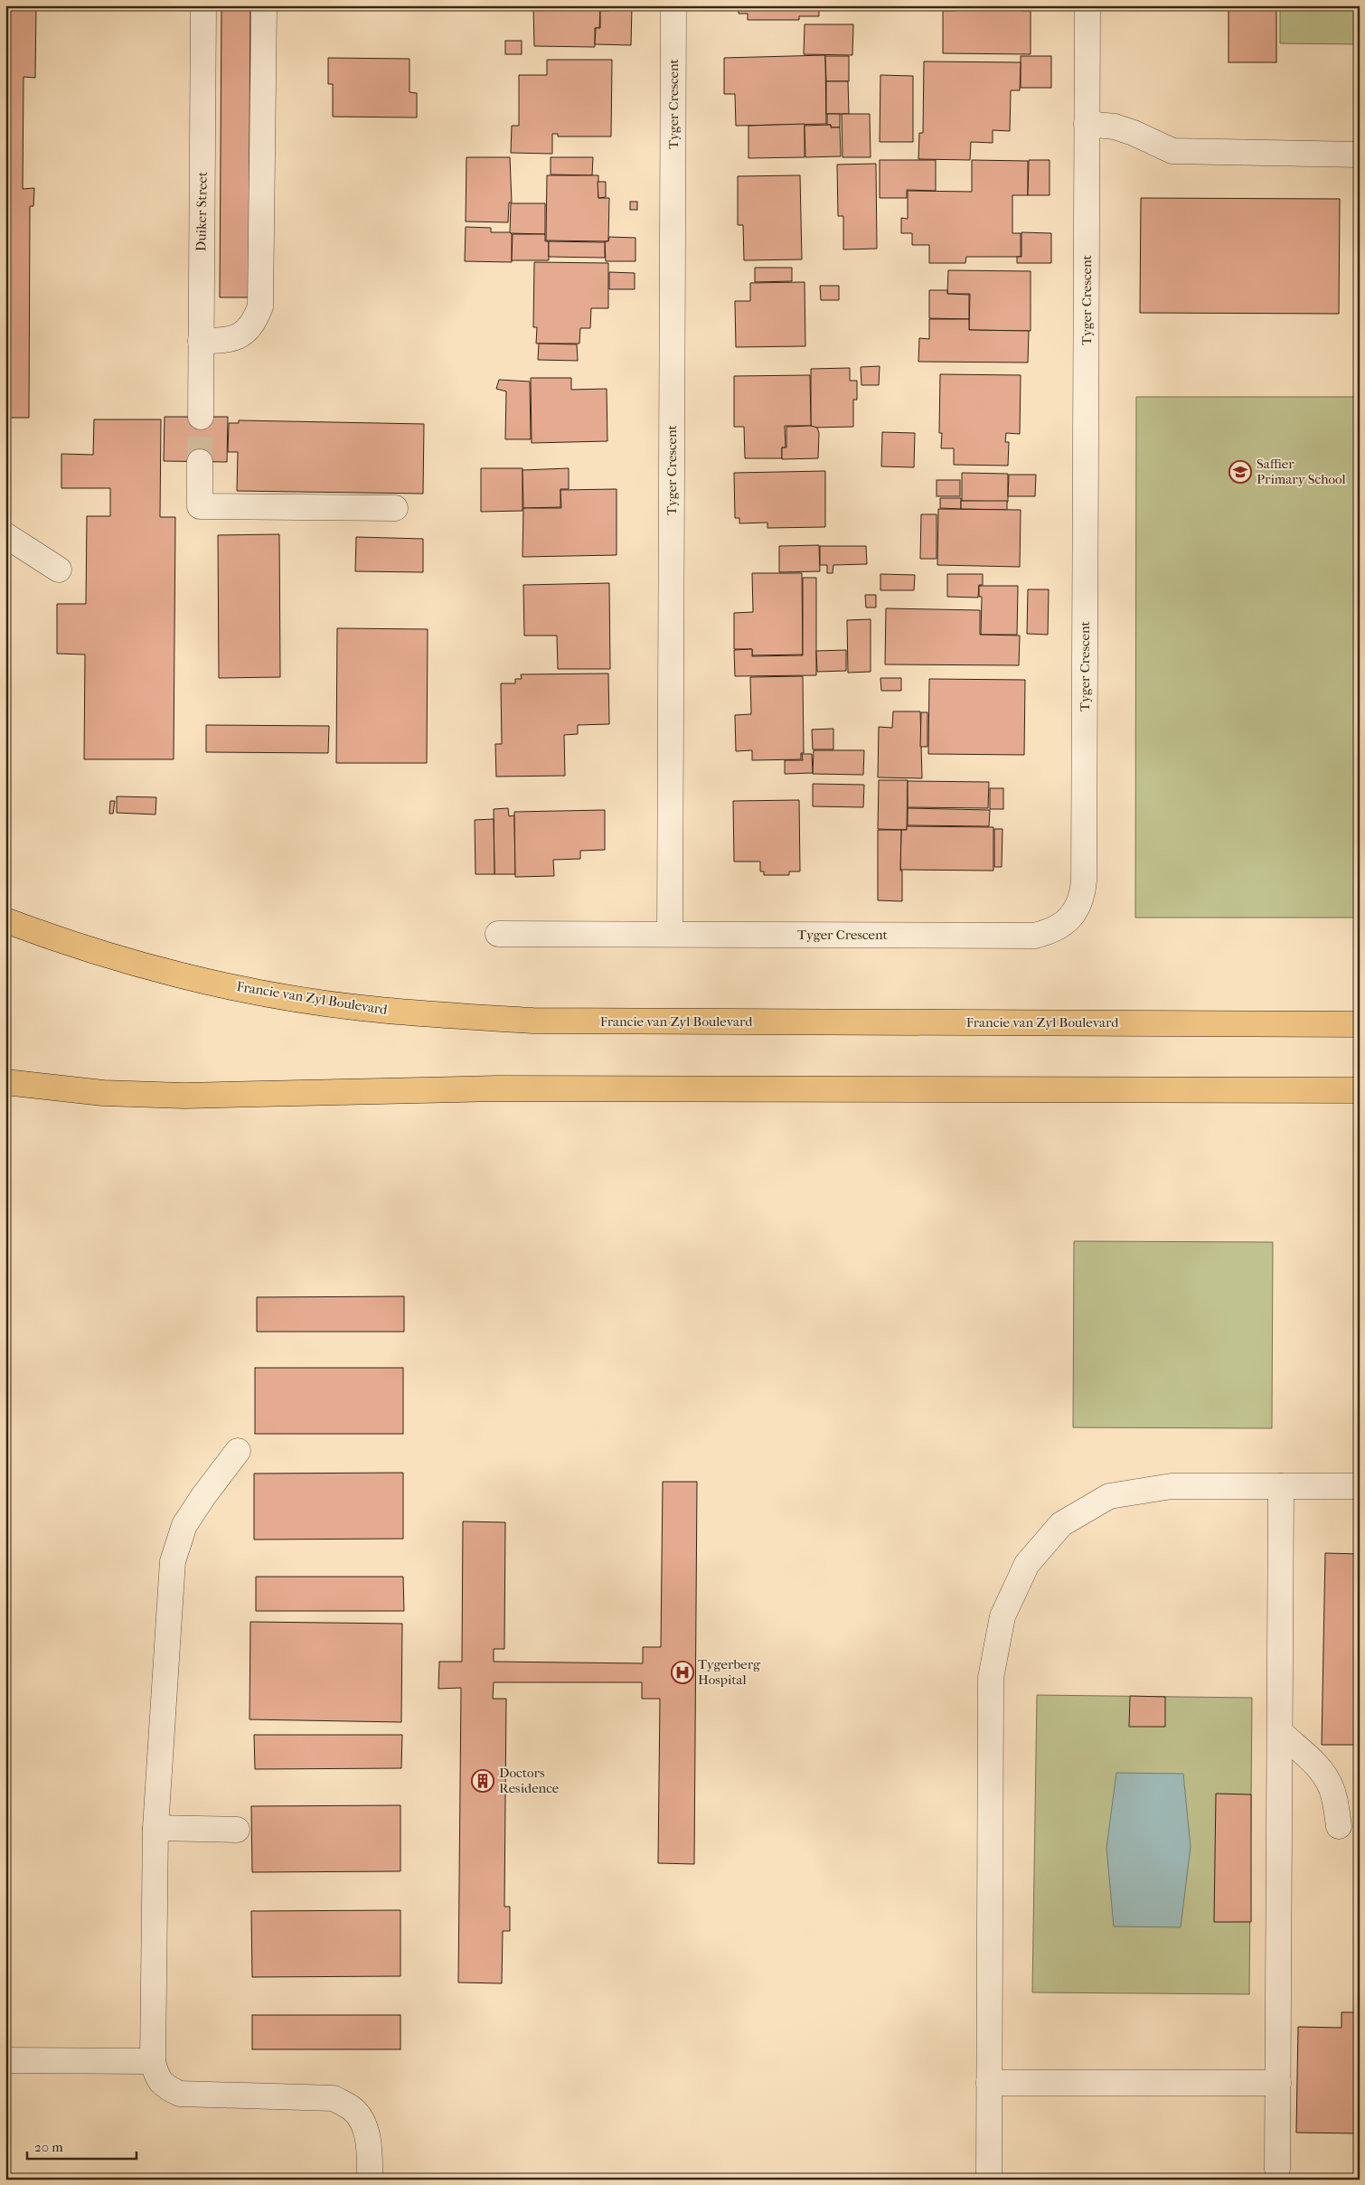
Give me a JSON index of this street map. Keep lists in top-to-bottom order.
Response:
{
  "streets": {
    "main road": ["Francie van Zyl Boulevard"],
    "street": ["Tyger Crescent", "Duiker Street"]
  },
  "places": {
    "school or university": ["Saffier Primary School"],
    "hospital": ["Tygerberg Hospital"],
    "building": ["Doctors Residence"]
  },
  "scale_bar": "20 m"
}
